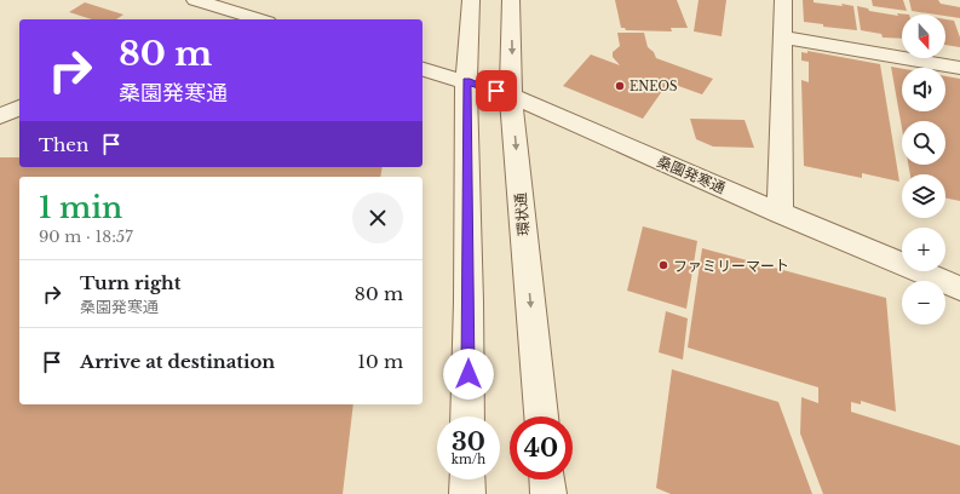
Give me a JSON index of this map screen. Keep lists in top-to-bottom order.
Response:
{
  "streets": {
    "street": ["桑園発寒通", "環状通"]
  },
  "crossings": [
    ["桑園発寒通", "環状通"]
  ],
  "places": ["ENEOS", "ファミリーマート"],
  "north": "bottom",
  "page": {
    "map_buttons": ["+", "−"],
    "turn": ["80 m", "桑園発寒通"],
    "then": "Then",
    "heading": ["1 min", "90 m · 18:57"],
    "list": [
      {
        "name": "Turn right",
        "note": "桑園発寒通",
        "value": "80 m"
      },
      {
        "name": "Arrive at destination",
        "value": "10 m"
      }
    ],
    "speed": "30 km/h",
    "limit": "40"
  }
}
